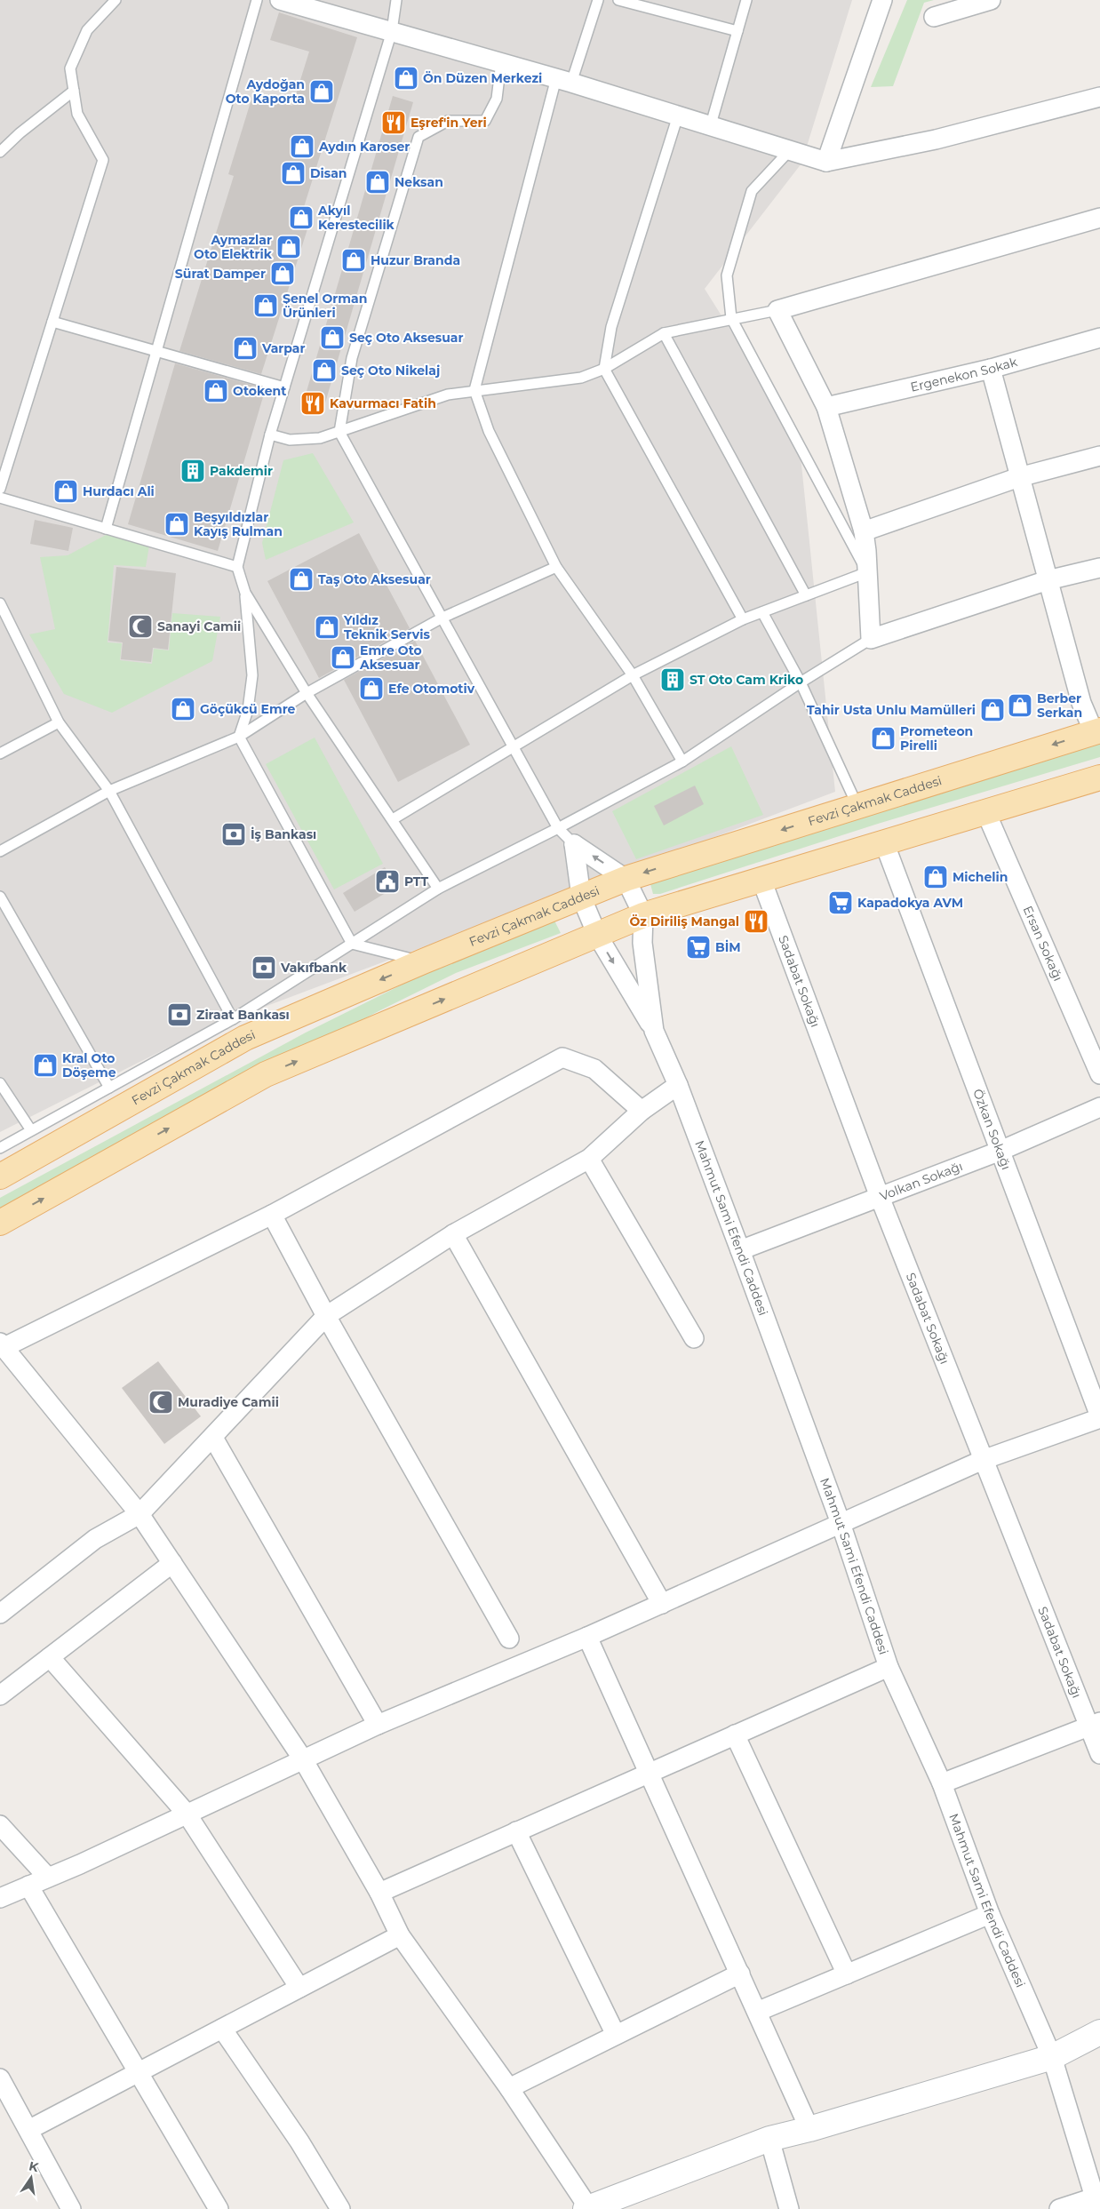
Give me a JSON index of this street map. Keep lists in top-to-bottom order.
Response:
{
  "streets": {
    "main road": ["Fevzi Çakmak Caddesi"],
    "street": [
      "Ergenekon Sokak",
      "Ersan Sokağı",
      "Sadabat Sokağı",
      "Özkan Sokağı",
      "Volkan Sokağı",
      "Mahmut Sami Efendi Caddesi"
    ]
  },
  "crossings": [
    ["Sadabat Sokağı", "Volkan Sokağı"],
    ["Özkan Sokağı", "Volkan Sokağı"],
    ["Volkan Sokağı", "Mahmut Sami Efendi Caddesi"]
  ],
  "places": {
    "shop": [
      "Ön Düzen Merkezi",
      "Aydoğan Oto Kaporta",
      "Aydın Karoser",
      "Disan",
      "Neksan",
      "Akyıl Kerestecilik",
      "Aymazlar Oto Elektrik",
      "Huzur Branda",
      "Sürat Damper",
      "Şenel Orman Ürünleri",
      "Seç Oto Aksesuar",
      "Varpar",
      "Seç Oto Nikelaj",
      "Otokent",
      "Hurdacı Ali",
      "Beşyıldızlar Kayış Rulman",
      "Taş Oto Aksesuar",
      "Yıldız Teknik Servis",
      "Emre Oto Aksesuar",
      "Efe Otomotiv",
      "Berber Serkan",
      "Göçükcü Emre",
      "Tahir Usta Unlu Mamülleri",
      "Prometeon Pirelli",
      "Michelin",
      "Kral Oto Döşeme"
    ],
    "restaurant": ["Eşref'in Yeri", "Kavurmacı Fatih", "Öz Diriliş Mangal"],
    "building": ["Pakdemir", "ST Oto Cam Kriko"],
    "mosque": ["Sanayi Camii", "Muradiye Camii"],
    "bank": ["İş Bankası", "Vakıfbank", "Ziraat Bankası"],
    "public building": ["PTT"],
    "supermarket": ["Kapadokya AVM", "BİM"]
  },
  "north": "top"
}
